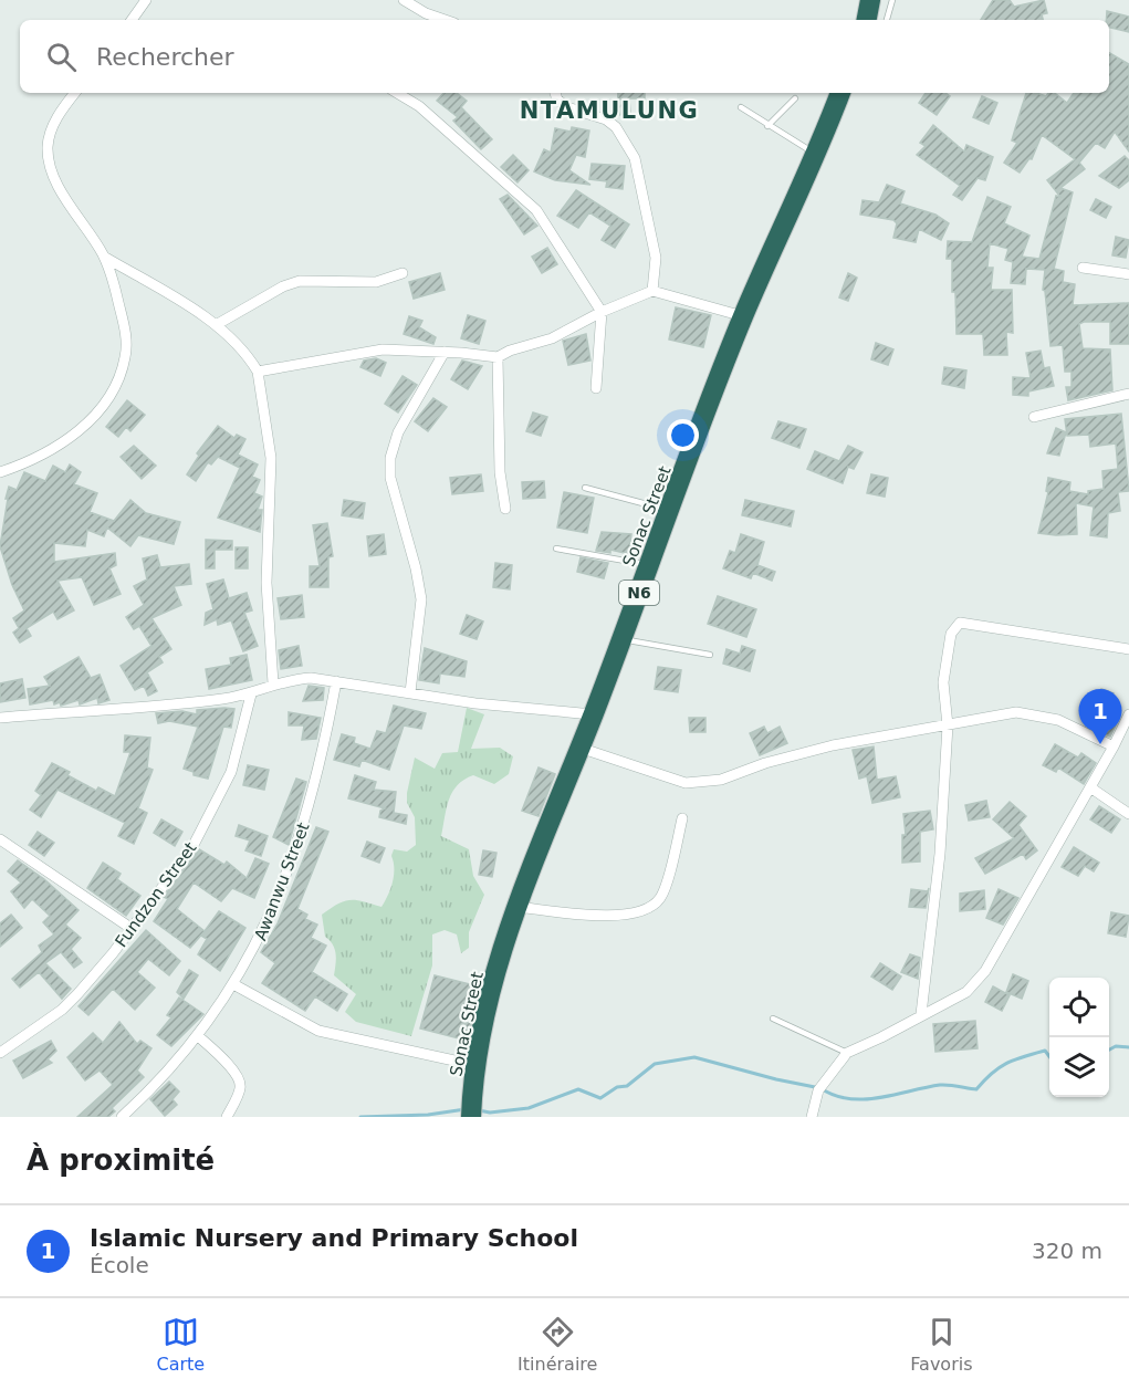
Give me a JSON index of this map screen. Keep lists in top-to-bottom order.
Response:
{
  "streets": {
    "highway": ["Sonac Street", "N6"],
    "street": ["Awanwu Street", "Fundzon Street"]
  },
  "districts": ["NTAMULUNG"],
  "page": {
    "search": "Rechercher",
    "pins": "1",
    "heading": "À proximité",
    "list": [
      {
        "mark": "1",
        "name": "Islamic Nursery and Primary School",
        "note": "École",
        "value": "320 m"
      }
    ],
    "nav": ["Carte", "Itinéraire", "Favoris"]
  }
}
